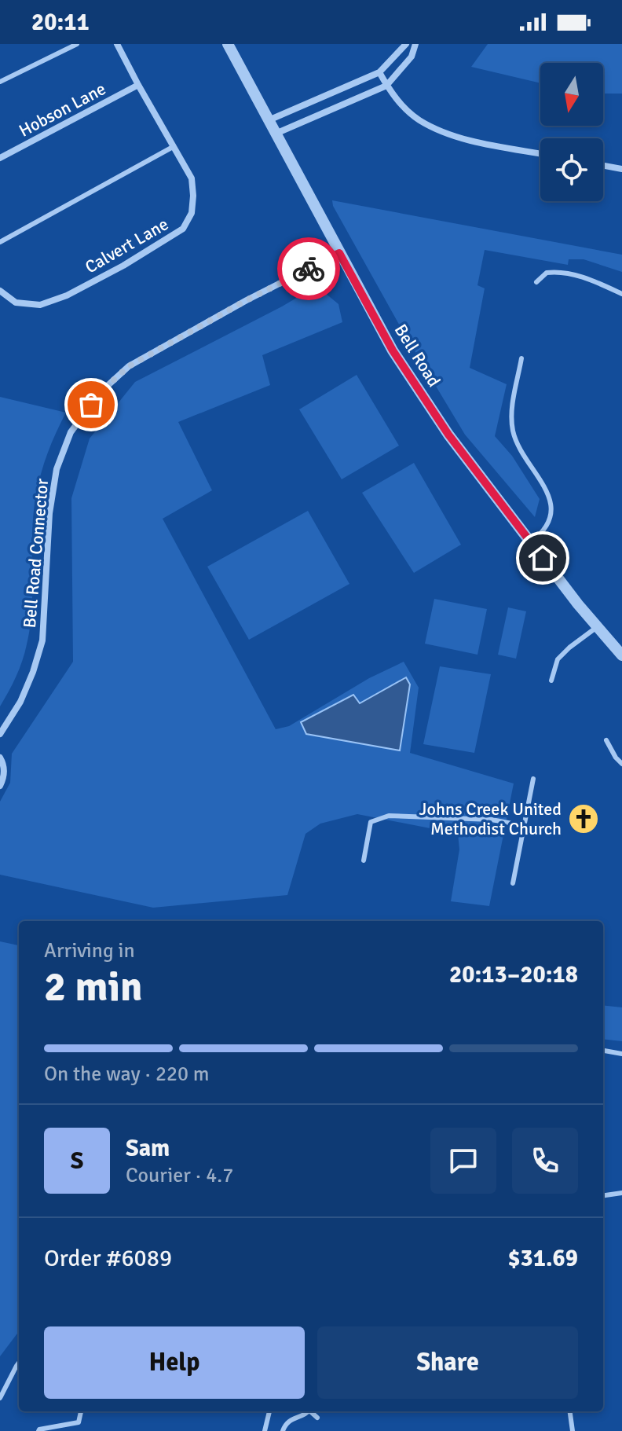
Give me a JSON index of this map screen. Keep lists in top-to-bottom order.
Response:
{
  "streets": {
    "street": [
      "Hobson Lane",
      "Calvert Lane",
      "Bell Road",
      "Bell Road Connector"
    ]
  },
  "crossings": [
    ["Hobson Lane", "Calvert Lane"],
    ["Bell Road", "Bell Road Connector"]
  ],
  "places": {
    "church": ["Johns Creek United Methodist Church"]
  },
  "north": "bottom",
  "page": {
    "status": "20:11",
    "heading": ["2 min", "Arriving in", "20:13–20:18"],
    "panel": [
      "Sam",
      "Courier · 4.7",
      "Order #6089",
      "$31.69"
    ],
    "bar": "On the way · 220 m",
    "round": "S",
    "buttons": ["Help", "Share"]
  }
}
